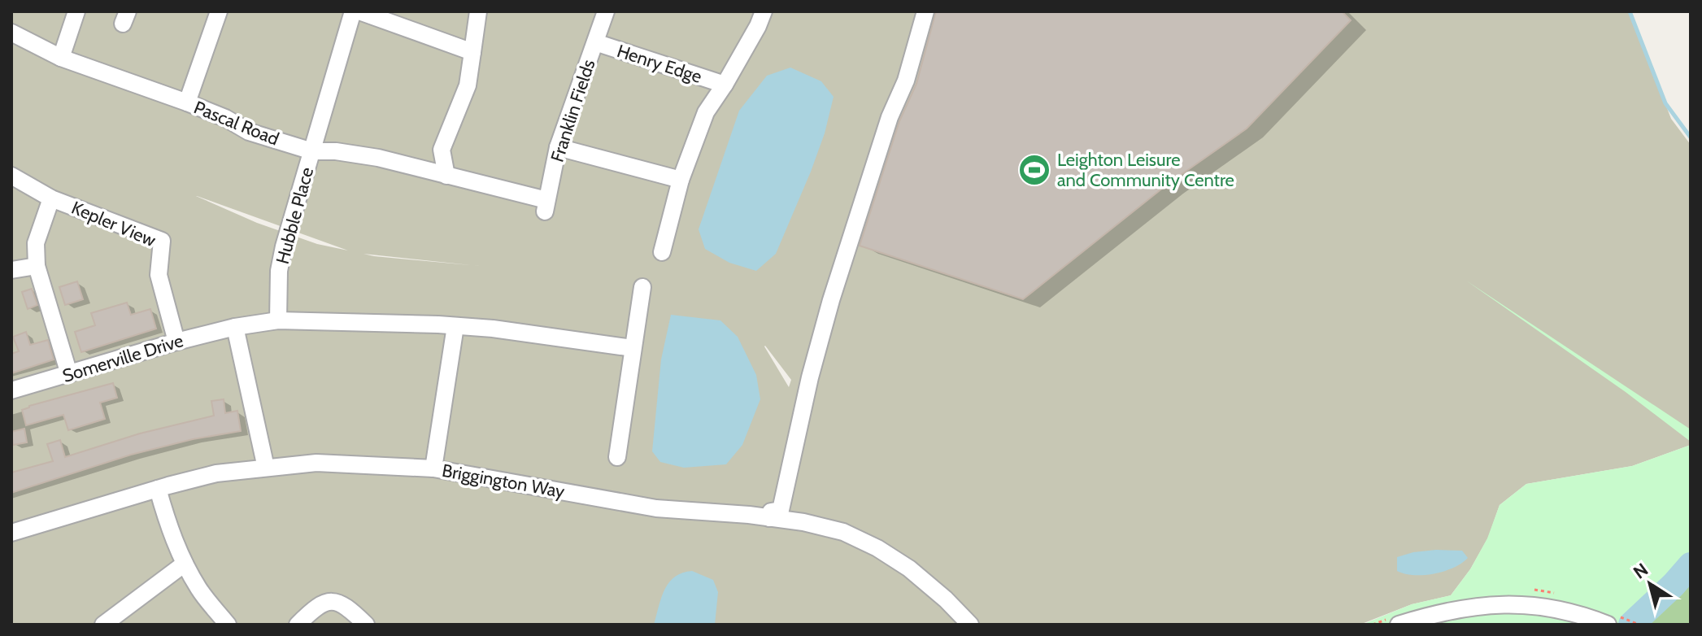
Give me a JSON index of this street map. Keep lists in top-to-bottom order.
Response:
{
  "streets": {
    "street": [
      "Henry Edge",
      "Franklin Fields",
      "Pascal Road",
      "Hubble Place",
      "Kepler View",
      "Somerville Drive",
      "Briggington Way"
    ]
  },
  "crossings": [
    ["Henry Edge", "Franklin Fields"],
    ["Franklin Fields", "Pascal Road"],
    ["Pascal Road", "Hubble Place"],
    ["Hubble Place", "Somerville Drive"],
    ["Kepler View", "Somerville Drive"]
  ],
  "places": {
    "sports": ["Leighton Leisure and Community Centre"]
  },
  "north": "top left"
}
